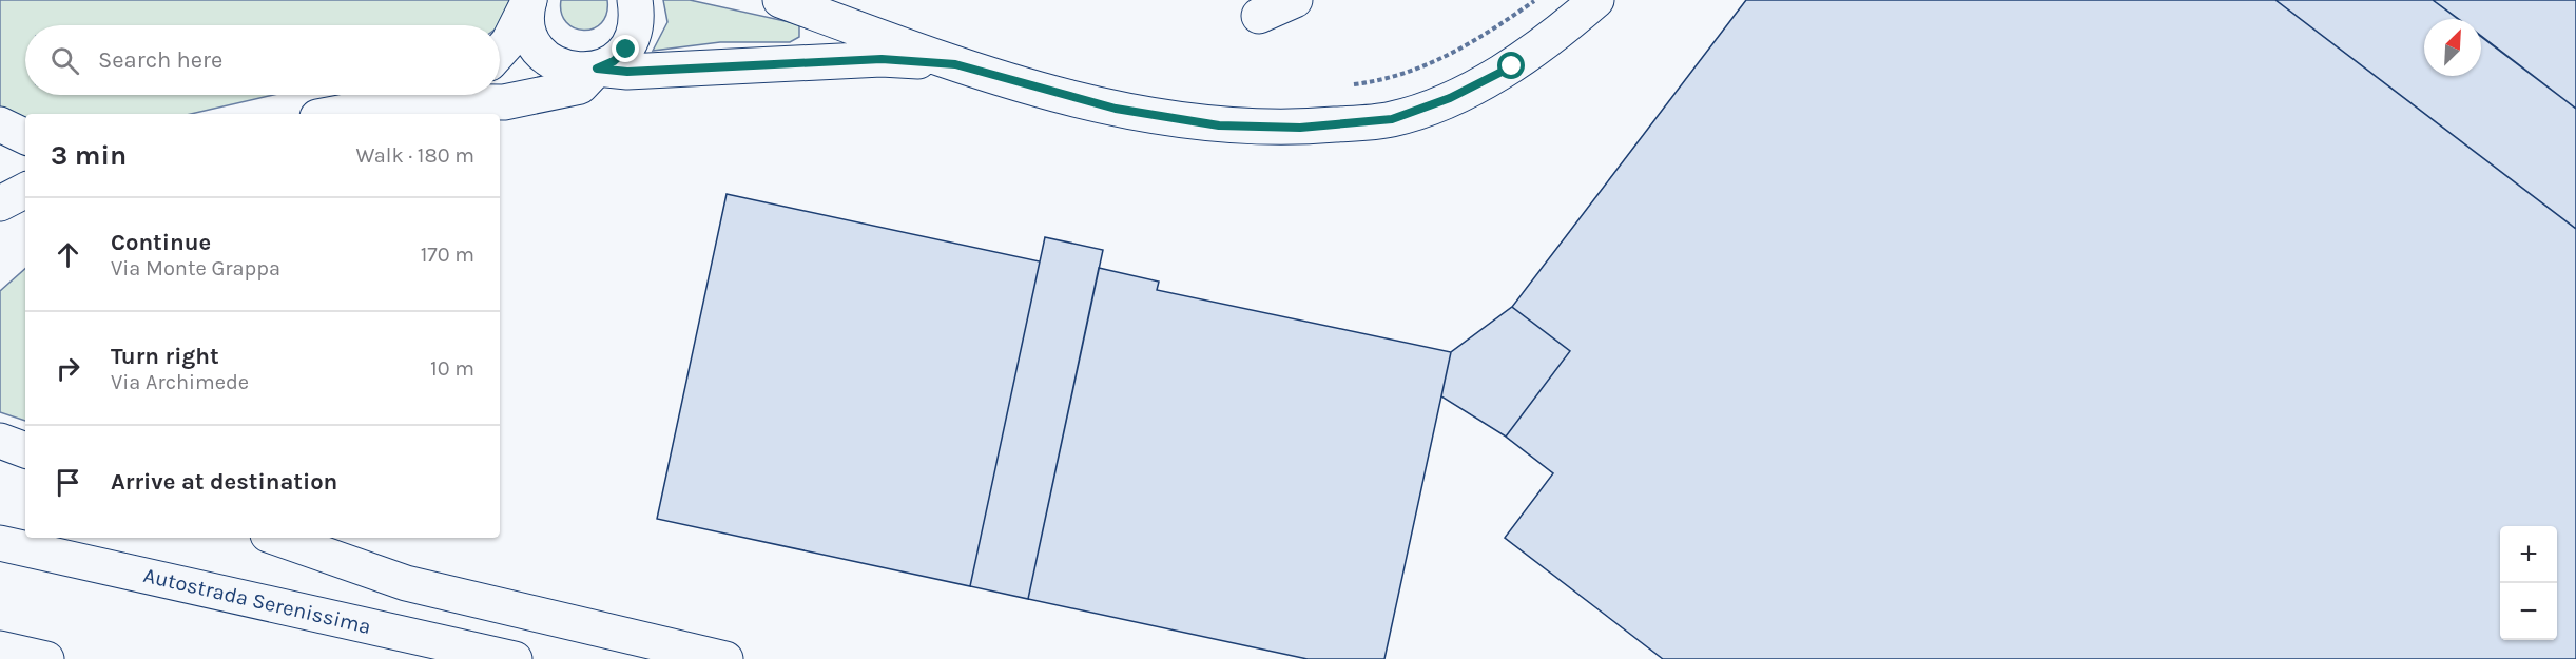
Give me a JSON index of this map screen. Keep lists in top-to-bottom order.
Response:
{
  "streets": {
    "main road": ["Autostrada Serenissima"]
  },
  "north": "top right",
  "page": {
    "search": "Search here",
    "heading": ["3 min", "Walk · 180 m"],
    "list": [
      ["Continue", "Via Monte Grappa", "170 m"],
      ["Turn right", "Via Archimede", "10 m"],
      "Arrive at destination"
    ],
    "map_buttons": ["+", "−"]
  }
}
